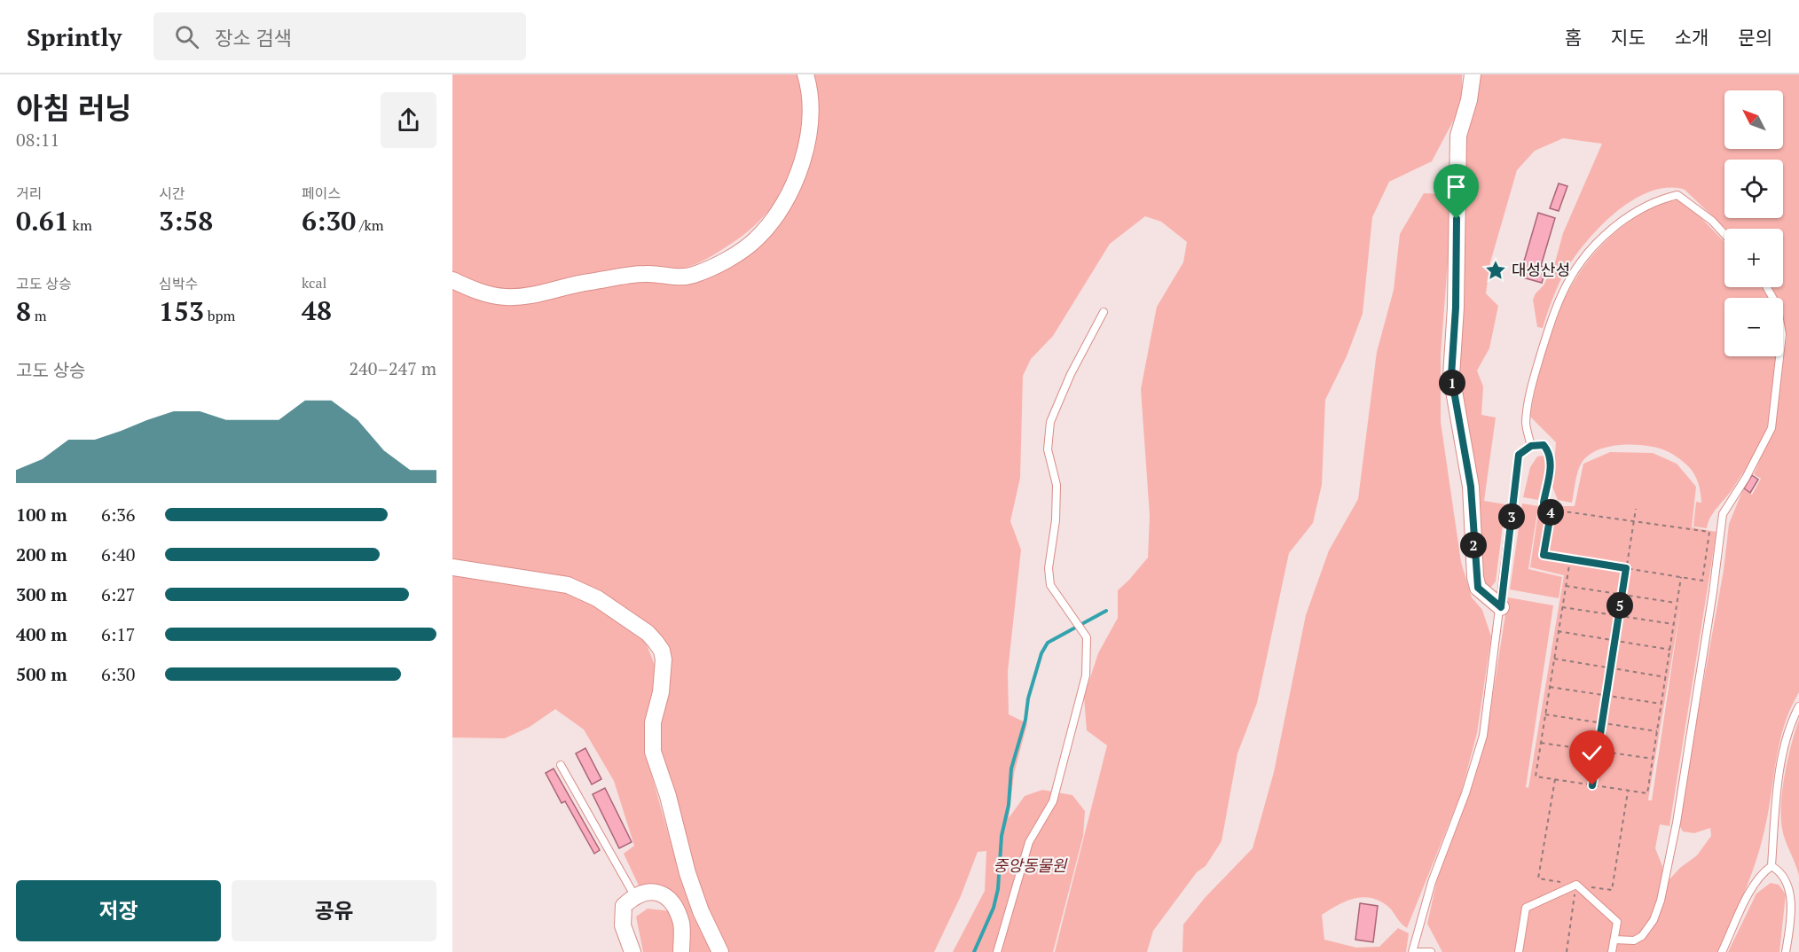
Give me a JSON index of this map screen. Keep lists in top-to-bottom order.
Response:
{
  "parks": ["중앙동물원"],
  "places": {
    "place": ["대성산성"]
  },
  "north": "top left",
  "page": {
    "header": "Sprintly",
    "search": "장소 검색",
    "nav": [
      "홈",
      "지도",
      "소개",
      "문의"
    ],
    "heading": ["아침 러닝", "08:11"],
    "map_buttons": ["+", "−"],
    "stats": [
      ["거리", "0.61 km"],
      ["시간", "3:58"],
      ["페이스", "6:30 /km"],
      ["고도 상승", "8 m"],
      ["심박수", "153 bpm"],
      ["kcal", "48"]
    ],
    "chart": ["고도 상승", "240–247 m"],
    "pins": [
      "1",
      "4",
      "3",
      "2",
      "5"
    ],
    "list": [
      {
        "name": "100 m",
        "note": "6:36"
      },
      {
        "name": "200 m",
        "note": "6:40"
      },
      {
        "name": "300 m",
        "note": "6:27"
      },
      {
        "name": "400 m",
        "note": "6:17"
      },
      {
        "name": "500 m",
        "note": "6:30"
      }
    ],
    "buttons": ["저장", "공유"]
  }
}
